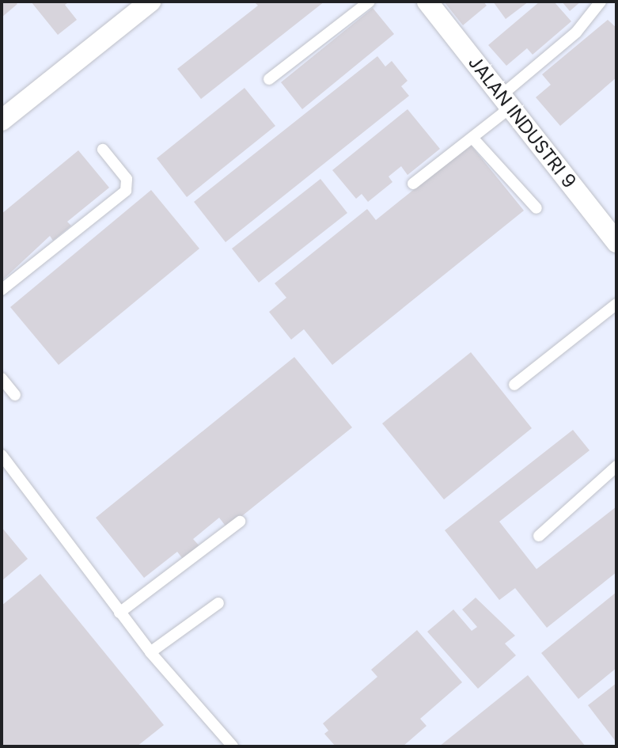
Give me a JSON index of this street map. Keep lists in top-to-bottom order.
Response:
{
  "streets": {
    "street": ["JALAN INDUSTRI 9"]
  }
}
